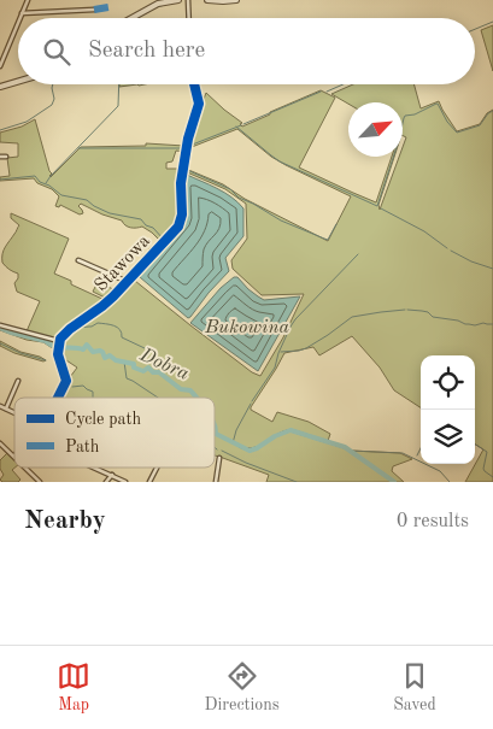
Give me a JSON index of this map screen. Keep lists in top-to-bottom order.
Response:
{
  "streets": {
    "street": ["Stawowa"]
  },
  "water": ["Bukowina", "Dobra"],
  "legend": ["Cycle path", "Path"],
  "north": "top right",
  "page": {
    "search": "Search here",
    "heading": ["Nearby", "0 results"],
    "nav": ["Map", "Directions", "Saved"]
  }
}
